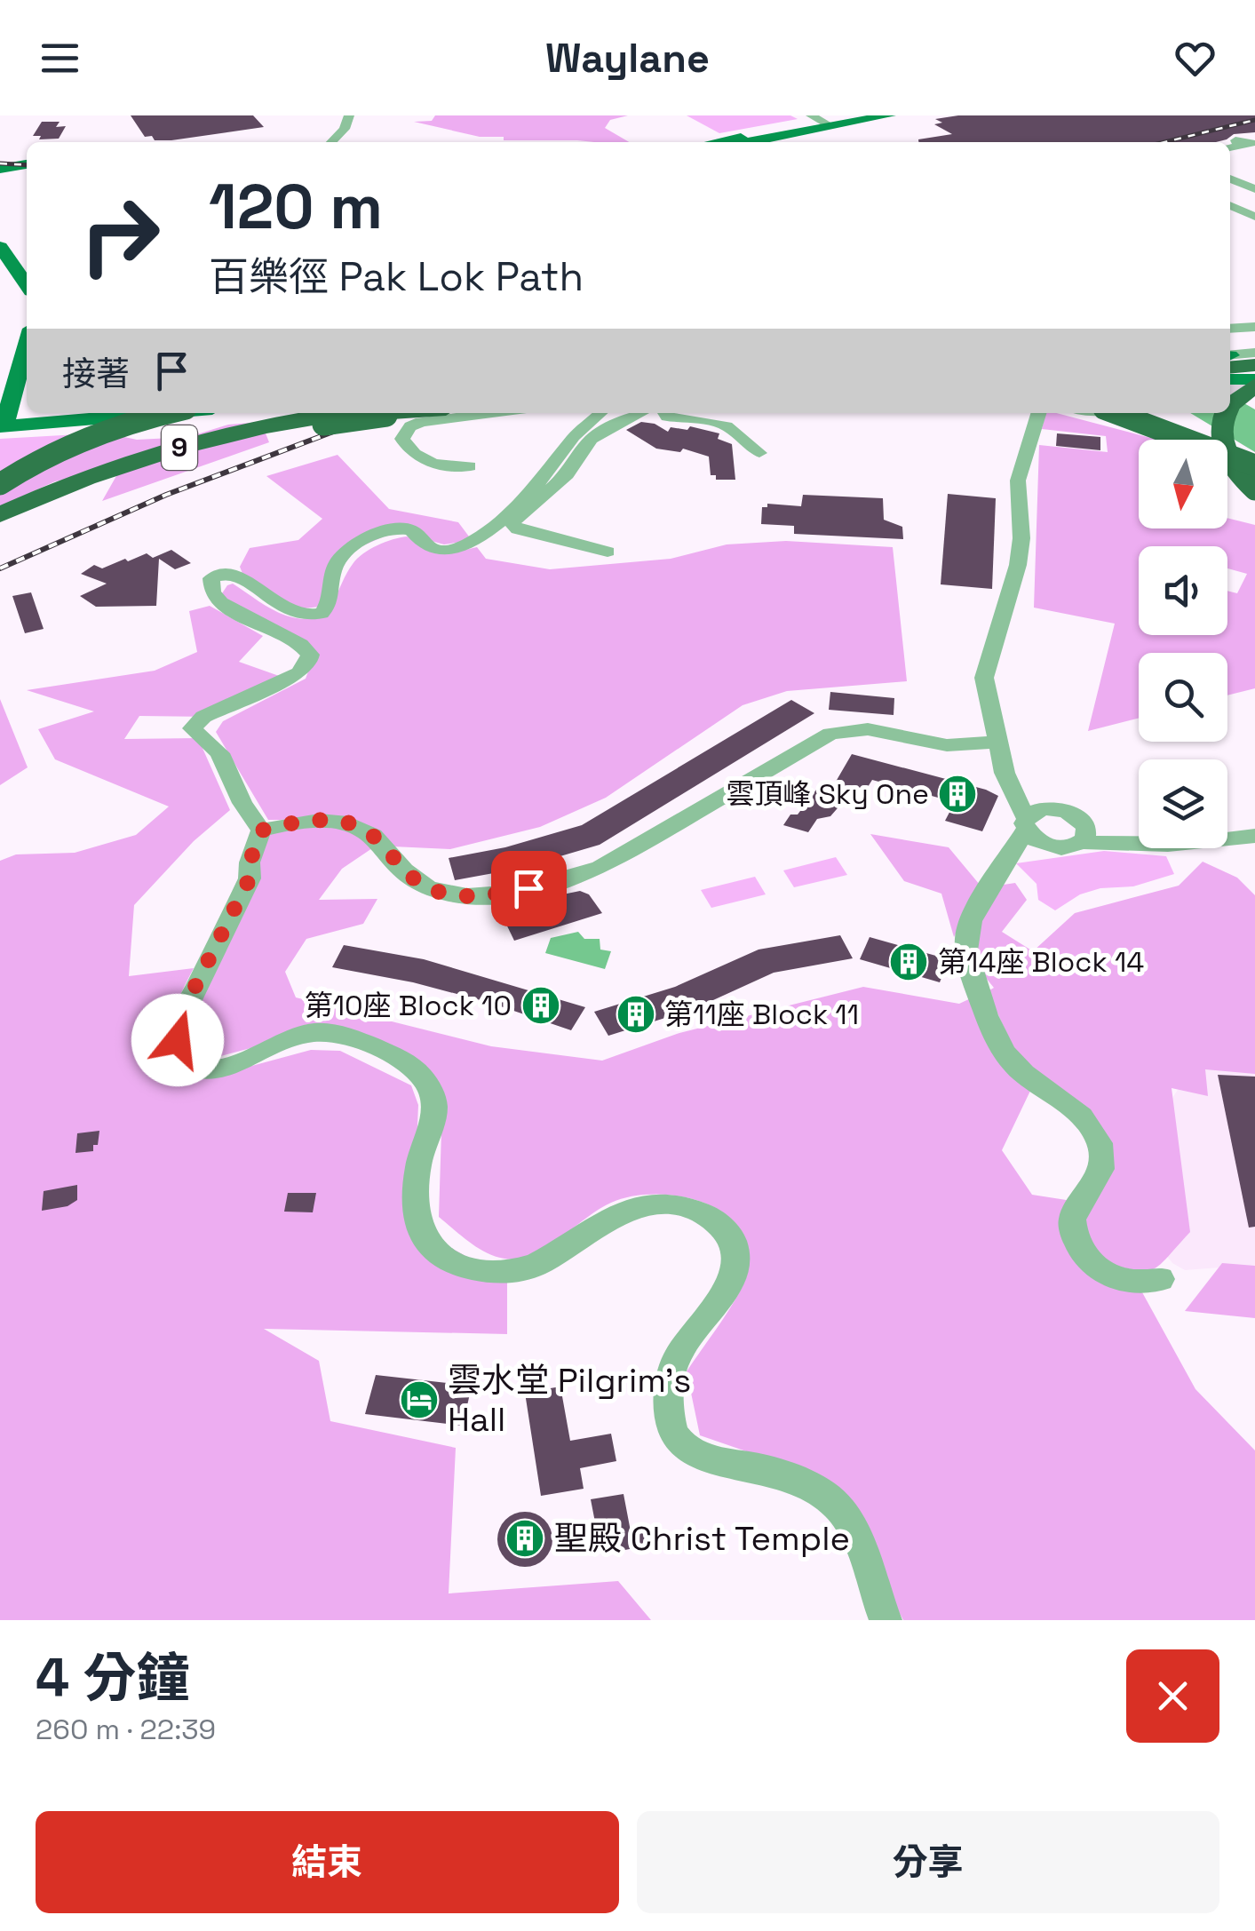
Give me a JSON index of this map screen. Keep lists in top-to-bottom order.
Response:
{
  "streets": {
    "highway": ["9"]
  },
  "places": {
    "building": [
      "雲頂峰 Sky One",
      "第14座 Block 14",
      "第10座 Block 10",
      "第11座 Block 11",
      "聖殿 Christ Temple"
    ],
    "hotel": ["雲水堂 Pilgrim's Hall"]
  },
  "north": "bottom",
  "page": {
    "header": "Waylane",
    "turn": ["120 m", "百樂徑 Pak Lok Path"],
    "then": "接著",
    "heading": ["4 分鐘", "260 m · 22:39"],
    "buttons": ["結束", "分享"]
  }
}
